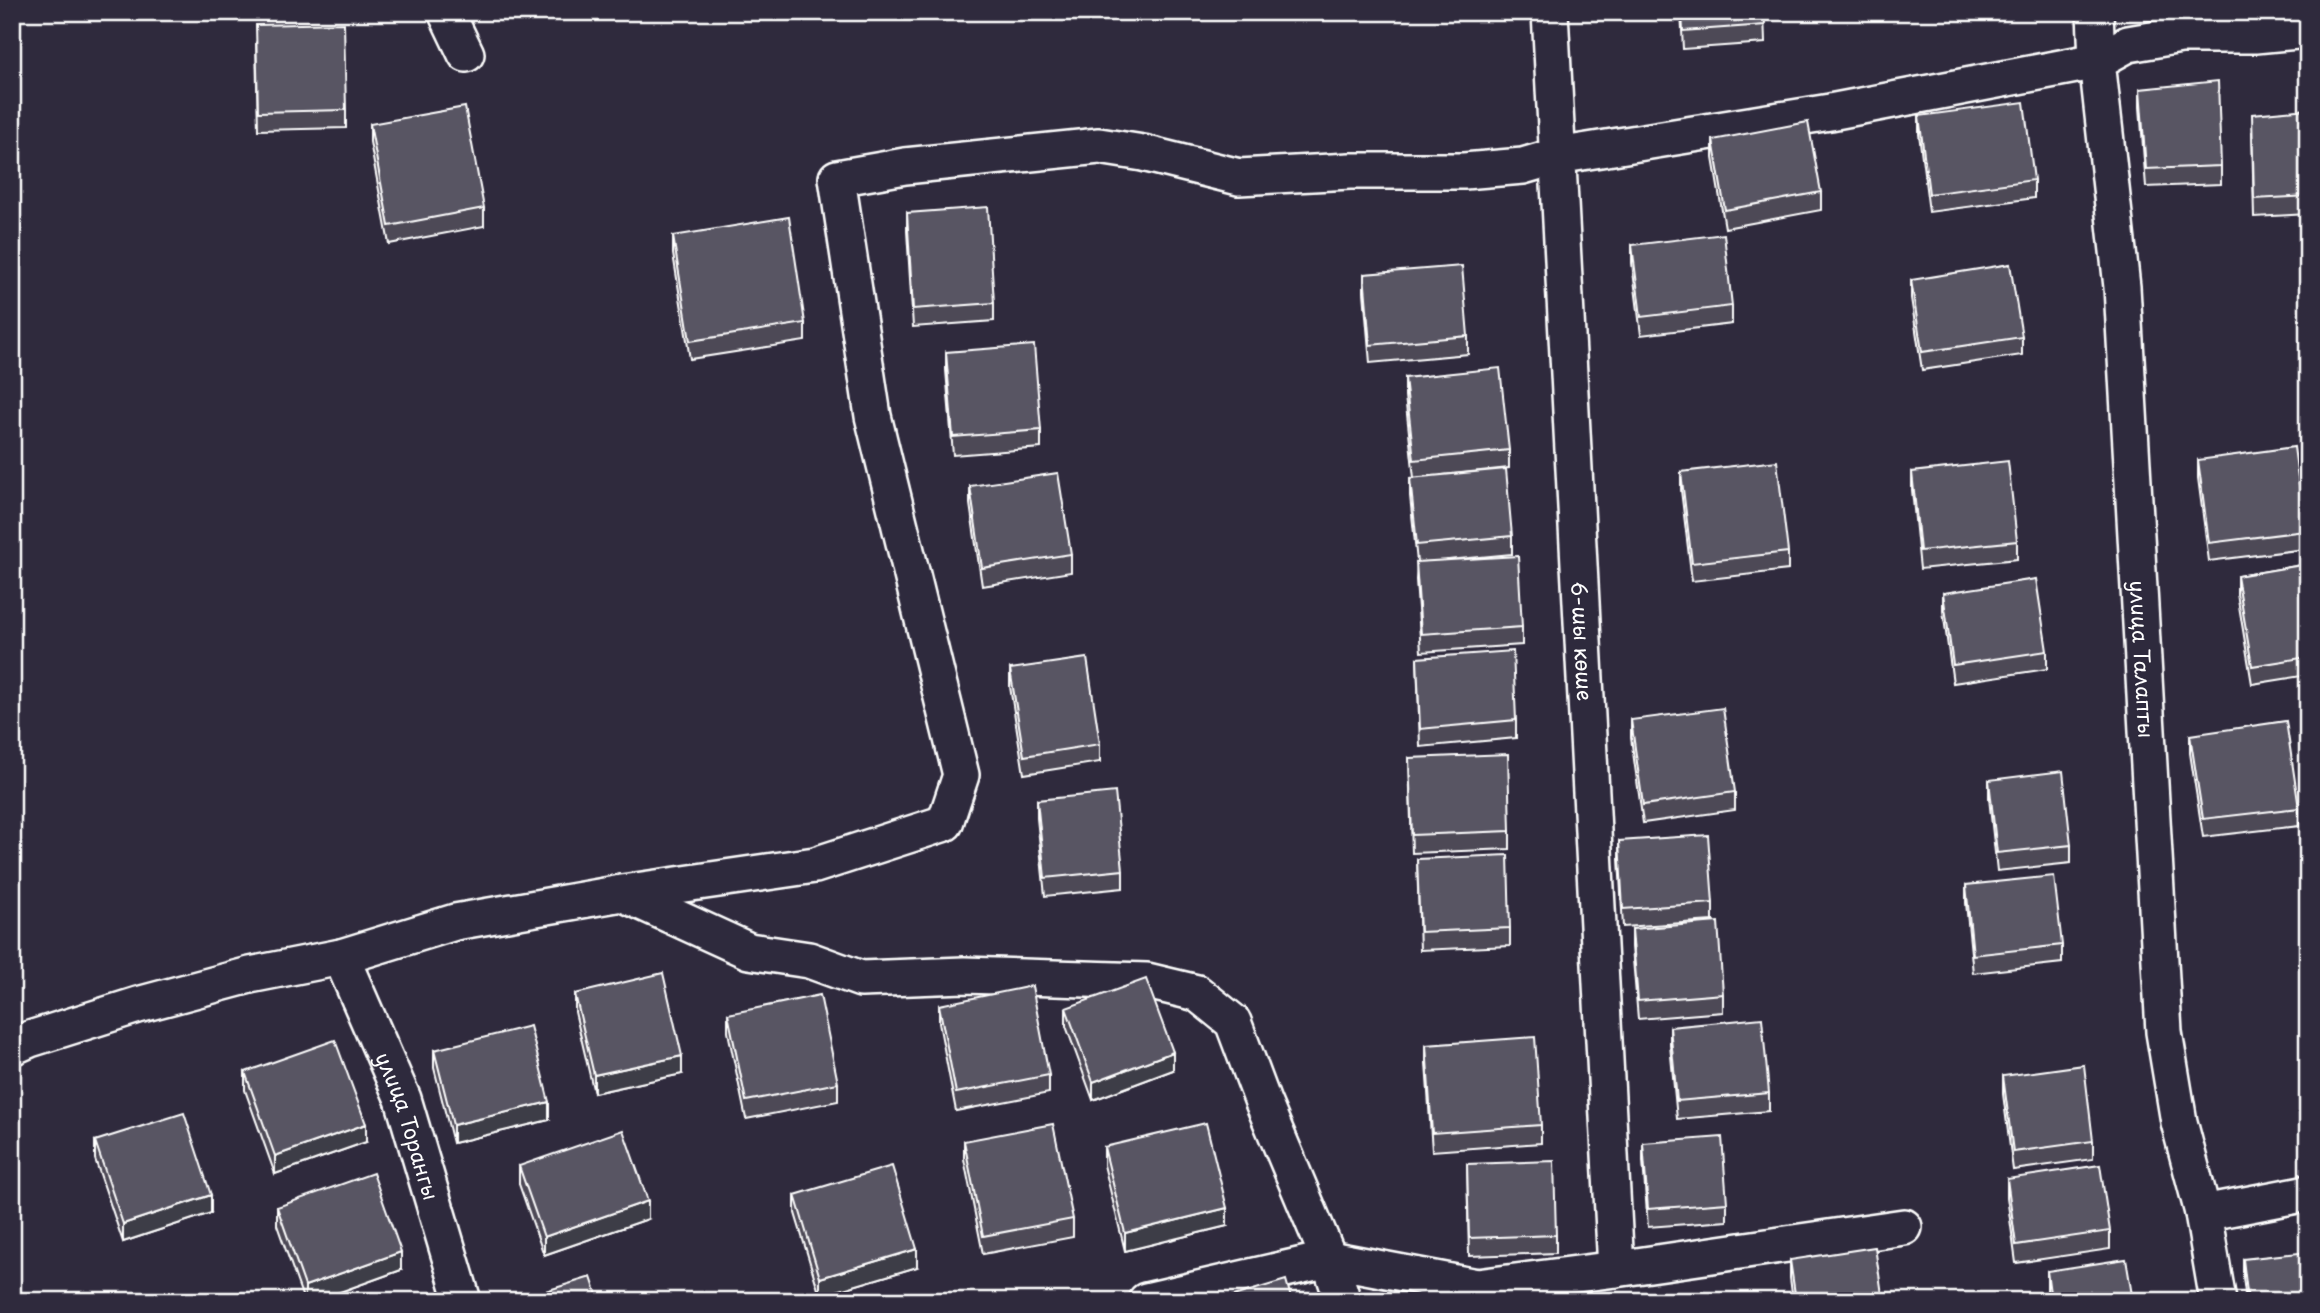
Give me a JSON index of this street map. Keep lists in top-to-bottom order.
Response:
{
  "streets": {
    "street": ["6-шы көше", "улица Талапты", "улица Торангы"]
  }
}
